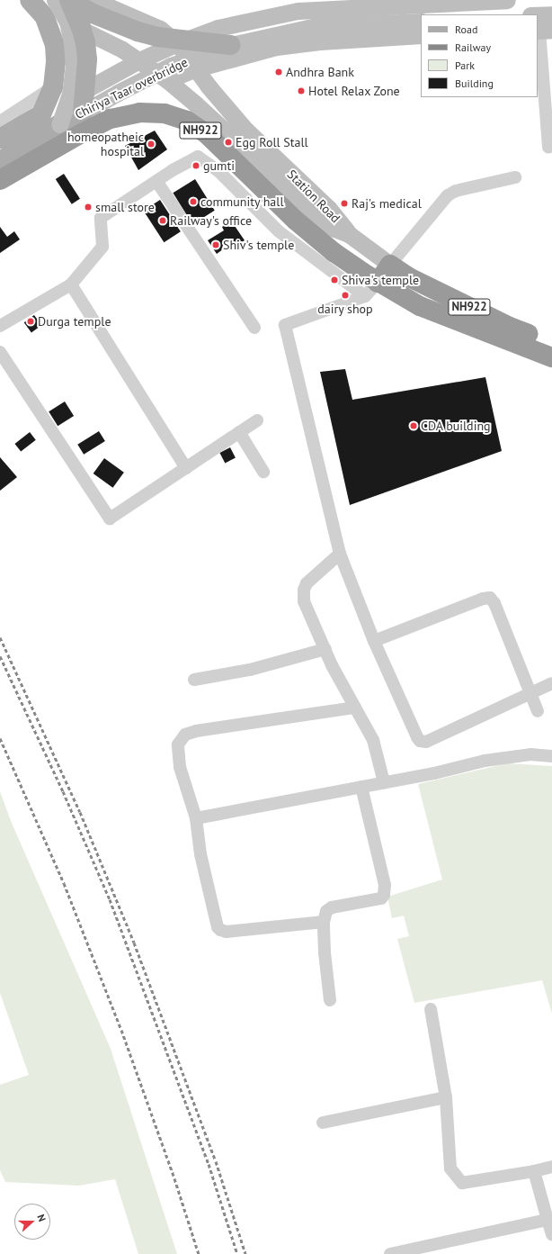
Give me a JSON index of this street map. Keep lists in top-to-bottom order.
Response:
{
  "streets": {
    "highway": ["NH922"],
    "main road": ["Chiriya Taar overbridge", "Station Road"]
  },
  "places": [
    "Andhra Bank",
    "Hotel Relax Zone",
    "Egg Roll Stall",
    "homeopatheic hospital",
    "gumti",
    "community hall",
    "Raj's medical",
    "small store",
    "Railway's office",
    "Shiv's temple",
    "Shiva's temple",
    "dairy shop",
    "Durga temple",
    "CDA building"
  ],
  "legend": [
    "Road",
    "Railway",
    "Park",
    "Building"
  ],
  "north": "right"
}
